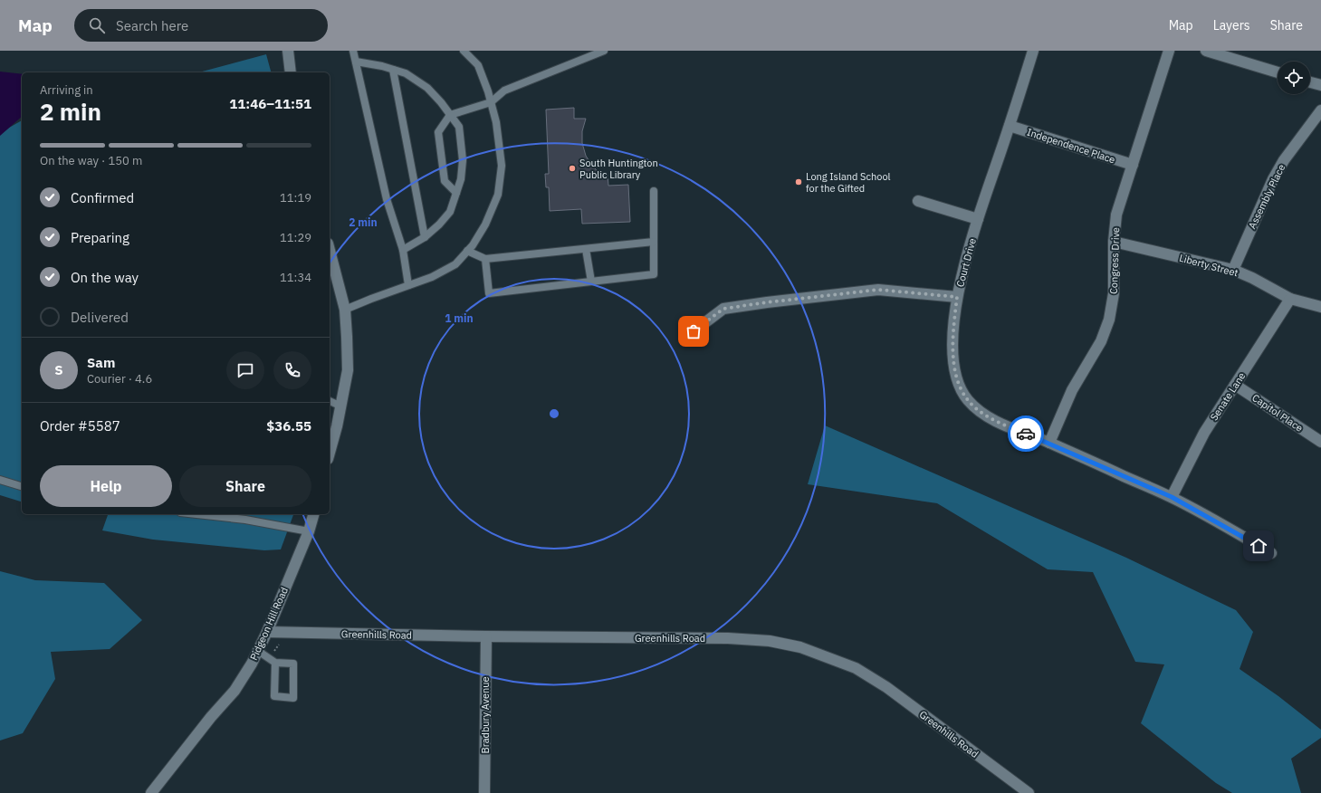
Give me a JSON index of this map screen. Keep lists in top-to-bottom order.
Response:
{
  "streets": {
    "street": [
      "Independence Place",
      "Assembly Place",
      "Congress Drive",
      "Court Drive",
      "Liberty Street",
      "Senate Lane",
      "Capitol Place",
      "Pidgeon Hill Road",
      "Greenhills Road",
      "Bradbury Avenue"
    ]
  },
  "crossings": [
    ["Independence Place", "Congress Drive"],
    ["Independence Place", "Court Drive"],
    ["Assembly Place", "Liberty Street"],
    ["Congress Drive", "Court Drive"],
    ["Congress Drive", "Liberty Street"],
    ["Court Drive", "Senate Lane"],
    ["Liberty Street", "Senate Lane"],
    ["Senate Lane", "Capitol Place"],
    ["Pidgeon Hill Road", "Greenhills Road"],
    ["Greenhills Road", "Bradbury Avenue"]
  ],
  "places": ["South Huntington Public Library", "Long Island School for the Gifted"],
  "page": {
    "header": "Map",
    "search": "Search here",
    "nav": ["Map", "Layers", "Share"],
    "heading": ["2 min", "Arriving in", "11:46–11:51"],
    "panel": [
      "Sam",
      "Courier · 4.6",
      "Order #5587",
      "$36.55"
    ],
    "bar": "On the way · 150 m",
    "list": [
      ["Confirmed", "11:19"],
      ["Preparing", "11:29"],
      ["On the way", "11:34"],
      "Delivered"
    ],
    "round": "S",
    "buttons": ["Help", "Share"]
  },
  "rings": ["2 min", "1 min"]
}
